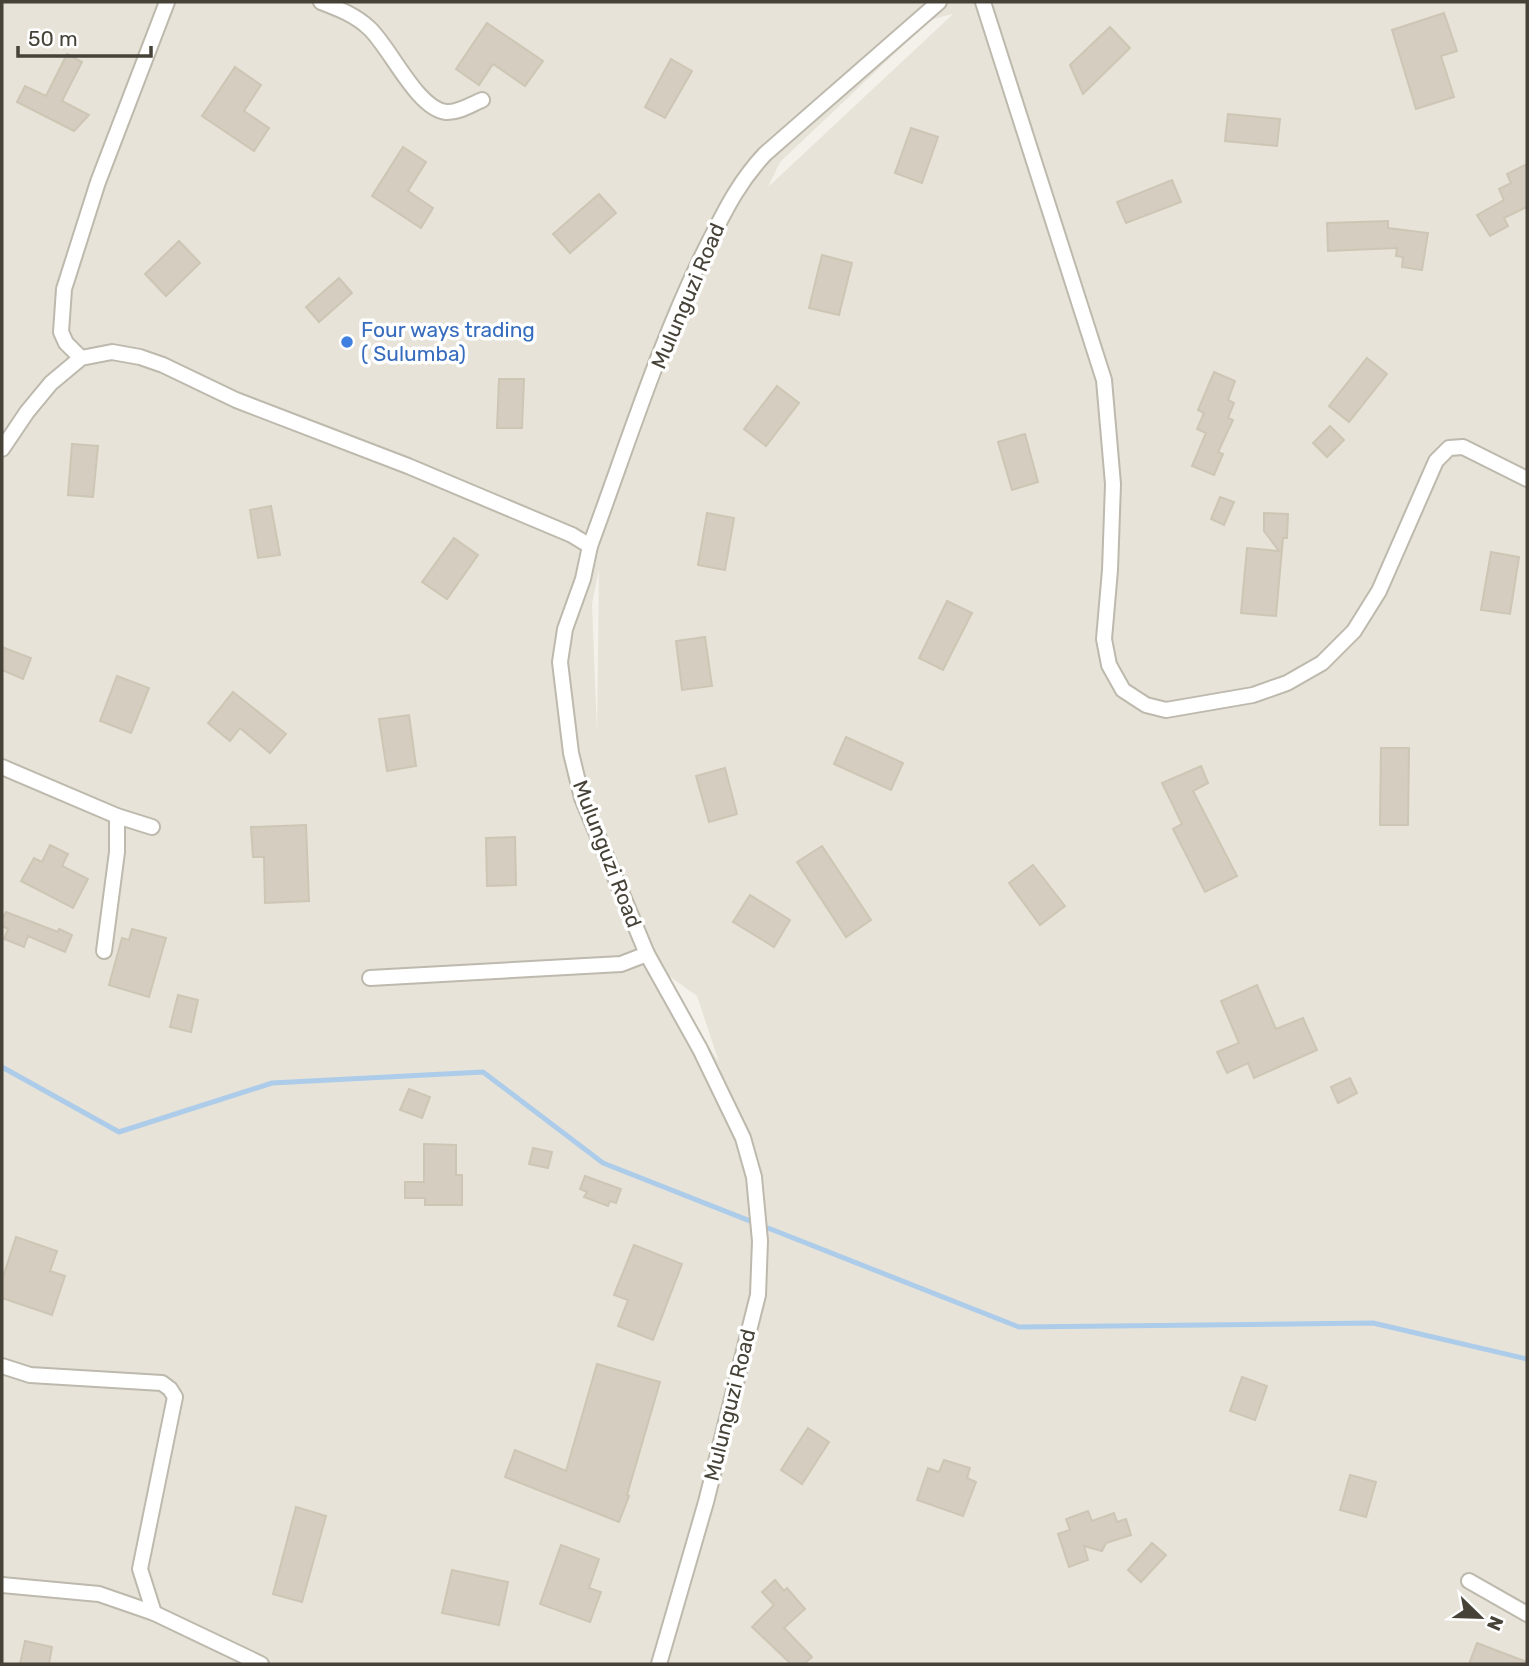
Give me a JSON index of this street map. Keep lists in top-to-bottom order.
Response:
{
  "streets": {
    "street": ["Mulunguzi Road"]
  },
  "places": ["Four ways trading ( Sulumba)"],
  "scale_bar": "50 m",
  "north": "bottom right"
}
